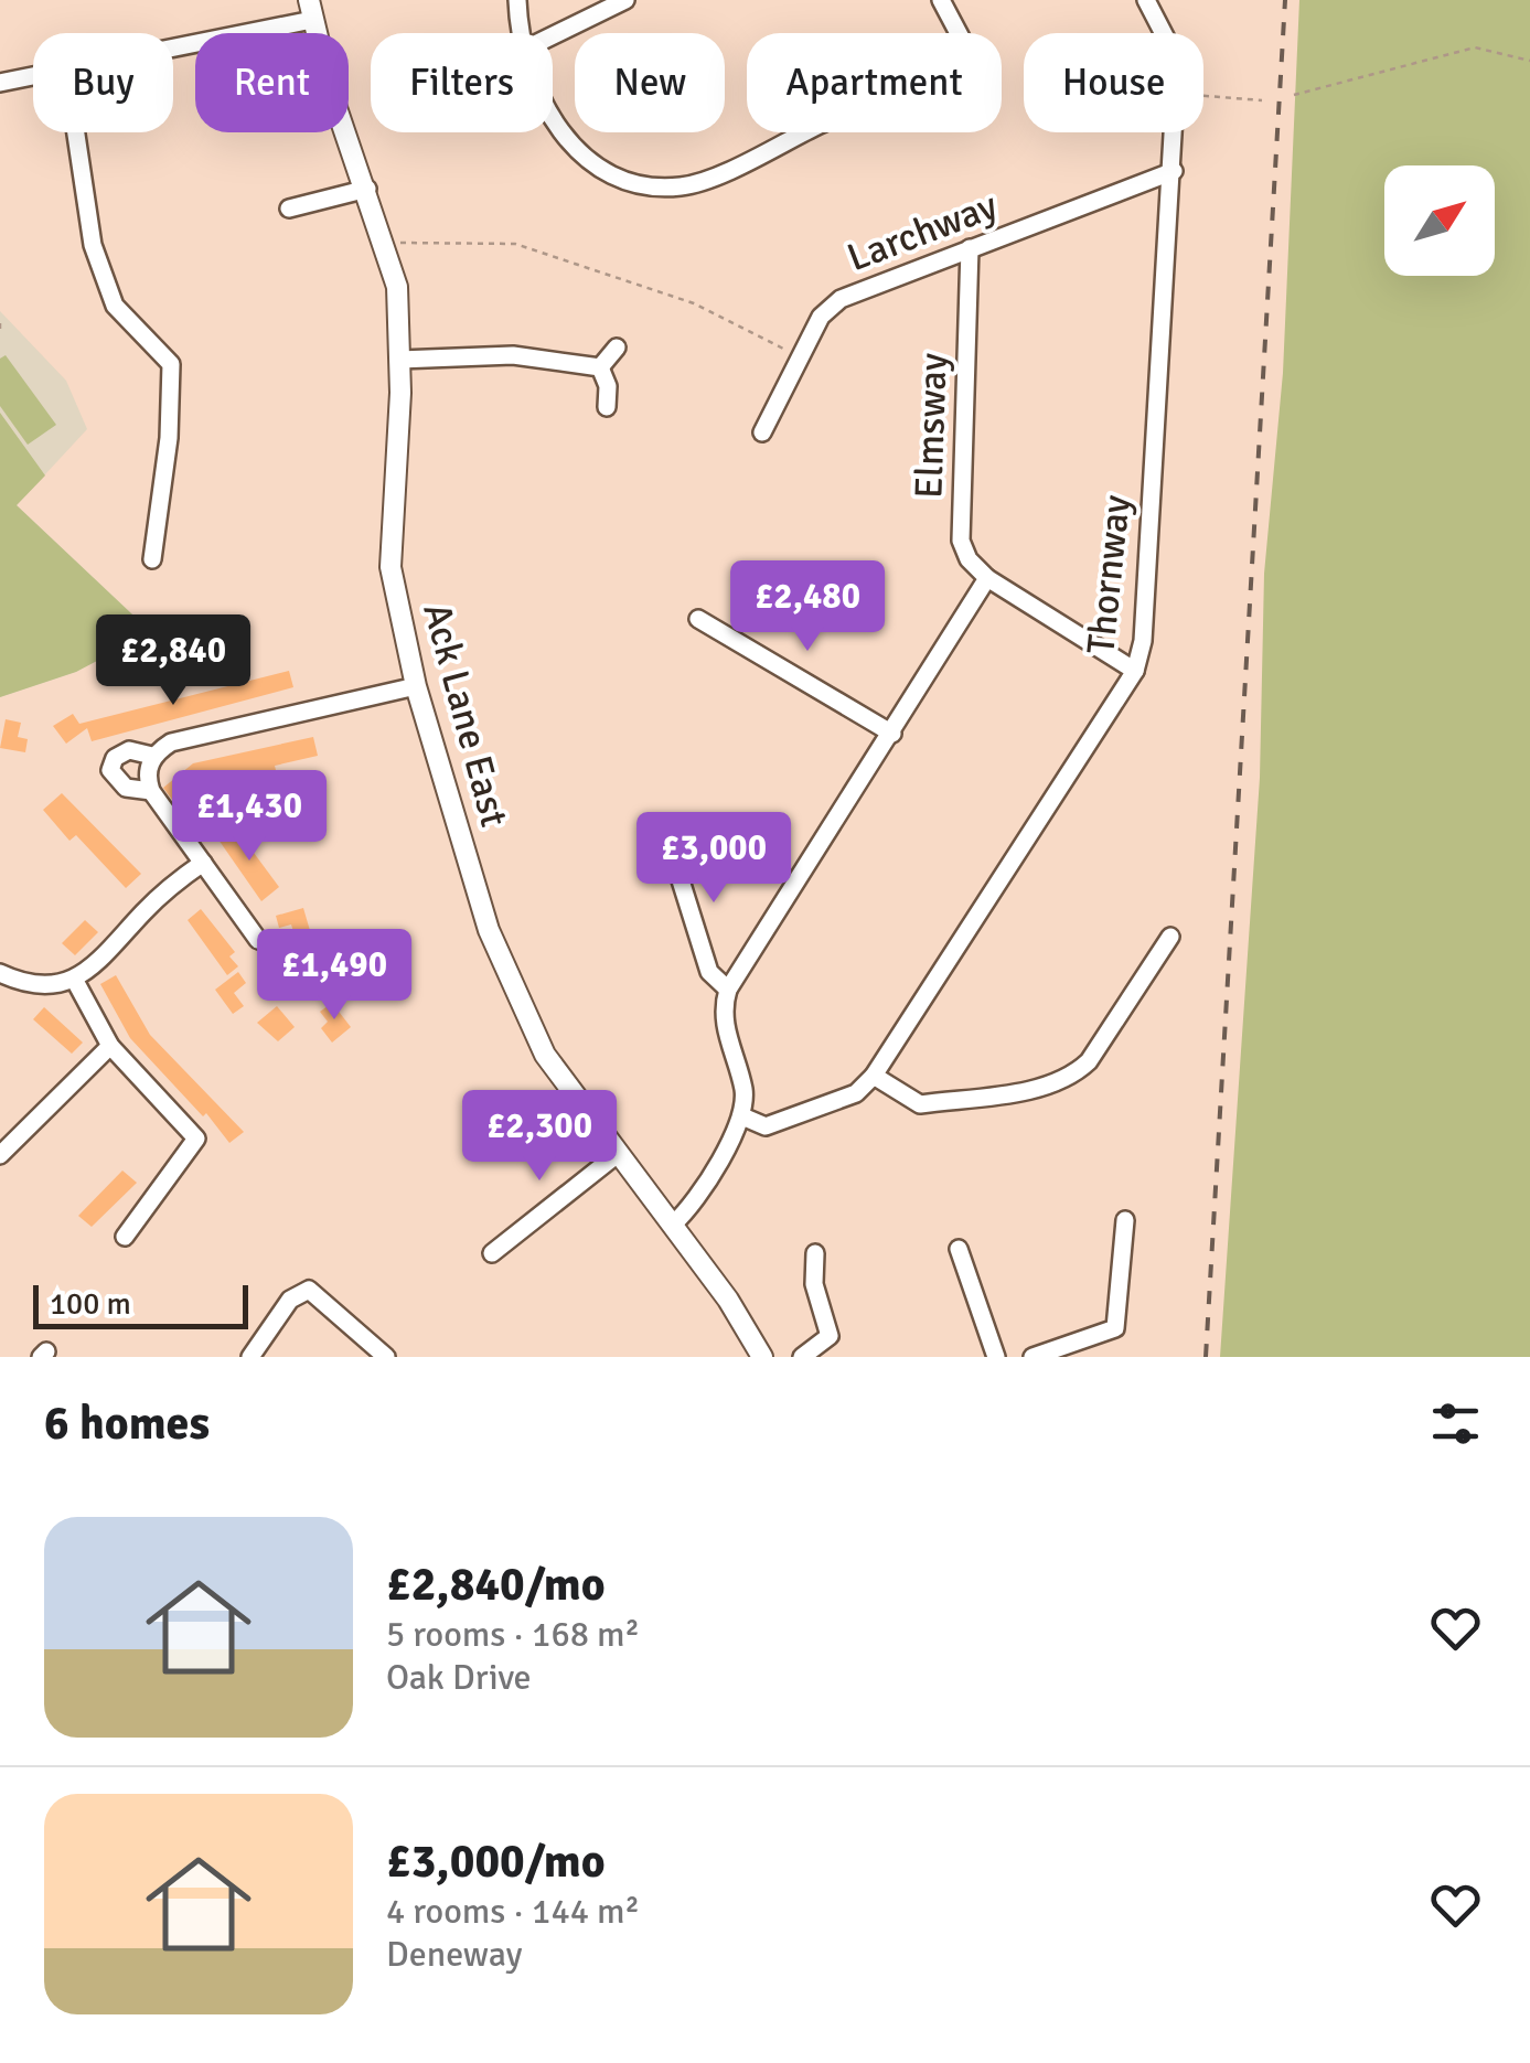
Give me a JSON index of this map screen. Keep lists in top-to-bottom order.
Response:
{
  "streets": {
    "main road": ["Ack Lane East"],
    "street": ["Larchway", "Elmsway", "Thornway"]
  },
  "crossings": [
    ["Larchway", "Elmsway"],
    ["Larchway", "Thornway"]
  ],
  "scale_bar": "100 m",
  "north": "top right",
  "page": {
    "chip": [
      "Buy",
      "Rent",
      "Filters",
      "New",
      "Apartment",
      "House"
    ],
    "price": [
      "£2,480",
      "£2,840",
      "£1,430",
      "£3,000",
      "£1,490",
      "£2,300"
    ],
    "scale": "100 m",
    "heading": "6 homes",
    "list": [
      {
        "name": "£2,840/mo",
        "note": "5 rooms · 168 m² · Oak Drive"
      },
      {
        "name": "£3,000/mo",
        "note": "4 rooms · 144 m² · Deneway"
      }
    ]
  }
}
